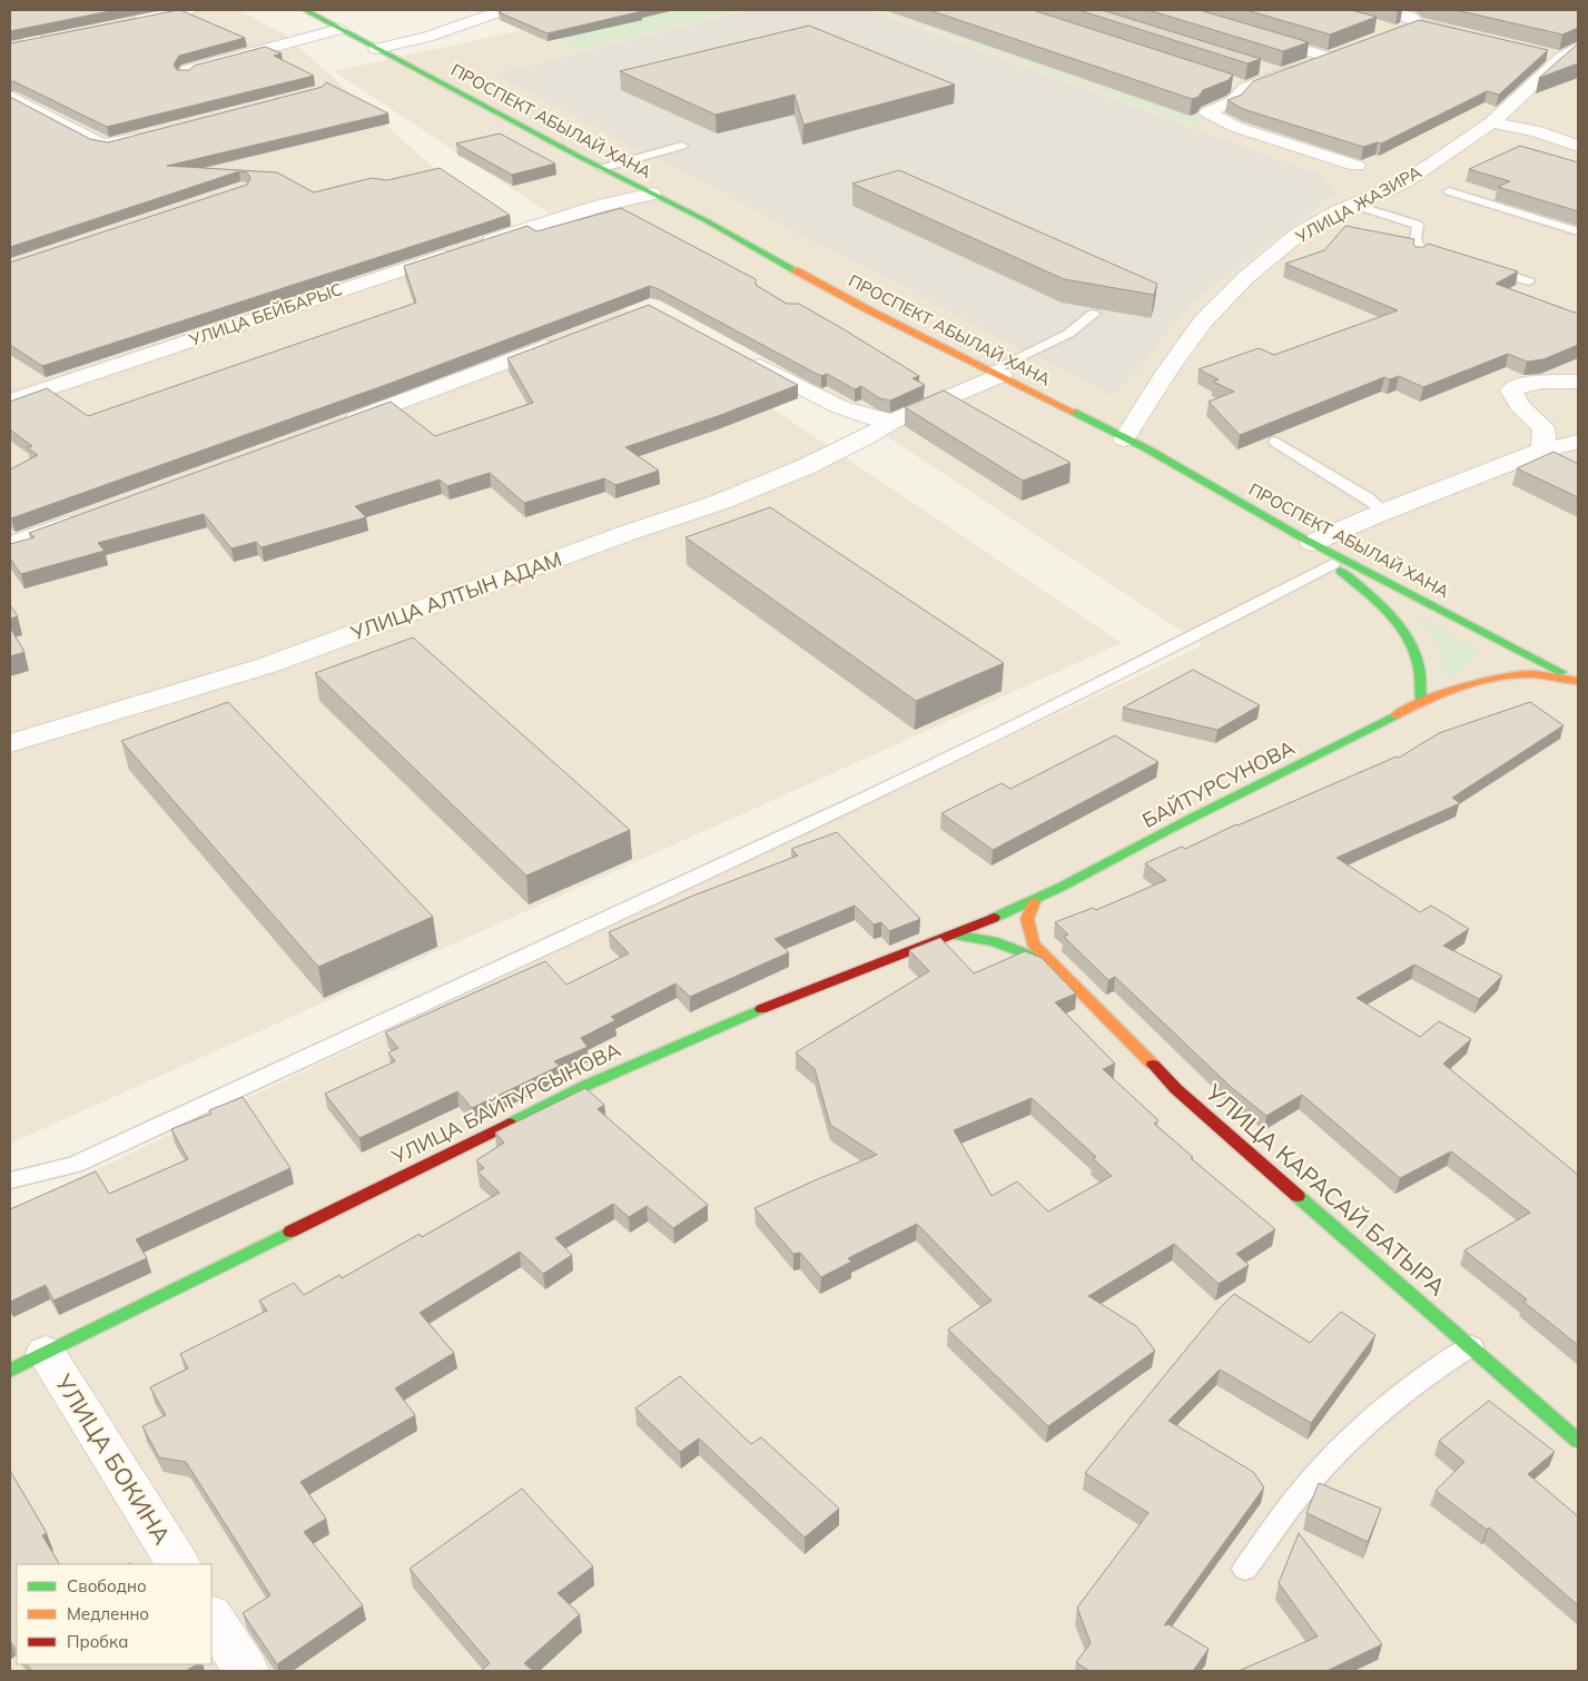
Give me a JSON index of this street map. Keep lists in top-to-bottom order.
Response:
{
  "streets": {
    "main road": [
      "ПРОСПЕКТ АБЫЛАЙ ХАНА",
      "БАЙТУРСУНОВА",
      "УЛИЦА БАЙТУРСЫНОВА",
      "УЛИЦА КАРАСАЙ БАТЫРА"
    ],
    "street": [
      "УЛИЦА ЖАЗИРА",
      "УЛИЦА БЕЙБАРЫС",
      "УЛИЦА АЛТЫН АДАМ",
      "УЛИЦА БОКИНА"
    ]
  },
  "crossings": [
    ["ПРОСПЕКТ АБЫЛАЙ ХАНА", "УЛИЦА ЖАЗИРА"],
    ["ПРОСПЕКТ АБЫЛАЙ ХАНА", "УЛИЦА БЕЙБАРЫС"],
    ["ПРОСПЕКТ АБЫЛАЙ ХАНА", "УЛИЦА АЛТЫН АДАМ"],
    ["ПРОСПЕКТ АБЫЛАЙ ХАНА", "БАЙТУРСУНОВА"],
    ["БАЙТУРСУНОВА", "УЛИЦА БАЙТУРСЫНОВА"],
    ["БАЙТУРСУНОВА", "УЛИЦА КАРАСАЙ БАТЫРА"],
    ["УЛИЦА БАЙТУРСЫНОВА", "УЛИЦА КАРАСАЙ БАТЫРА"],
    ["УЛИЦА БАЙТУРСЫНОВА", "УЛИЦА БОКИНА"]
  ],
  "legend": ["Свободно", "Медленно", "Пробка"]
}
